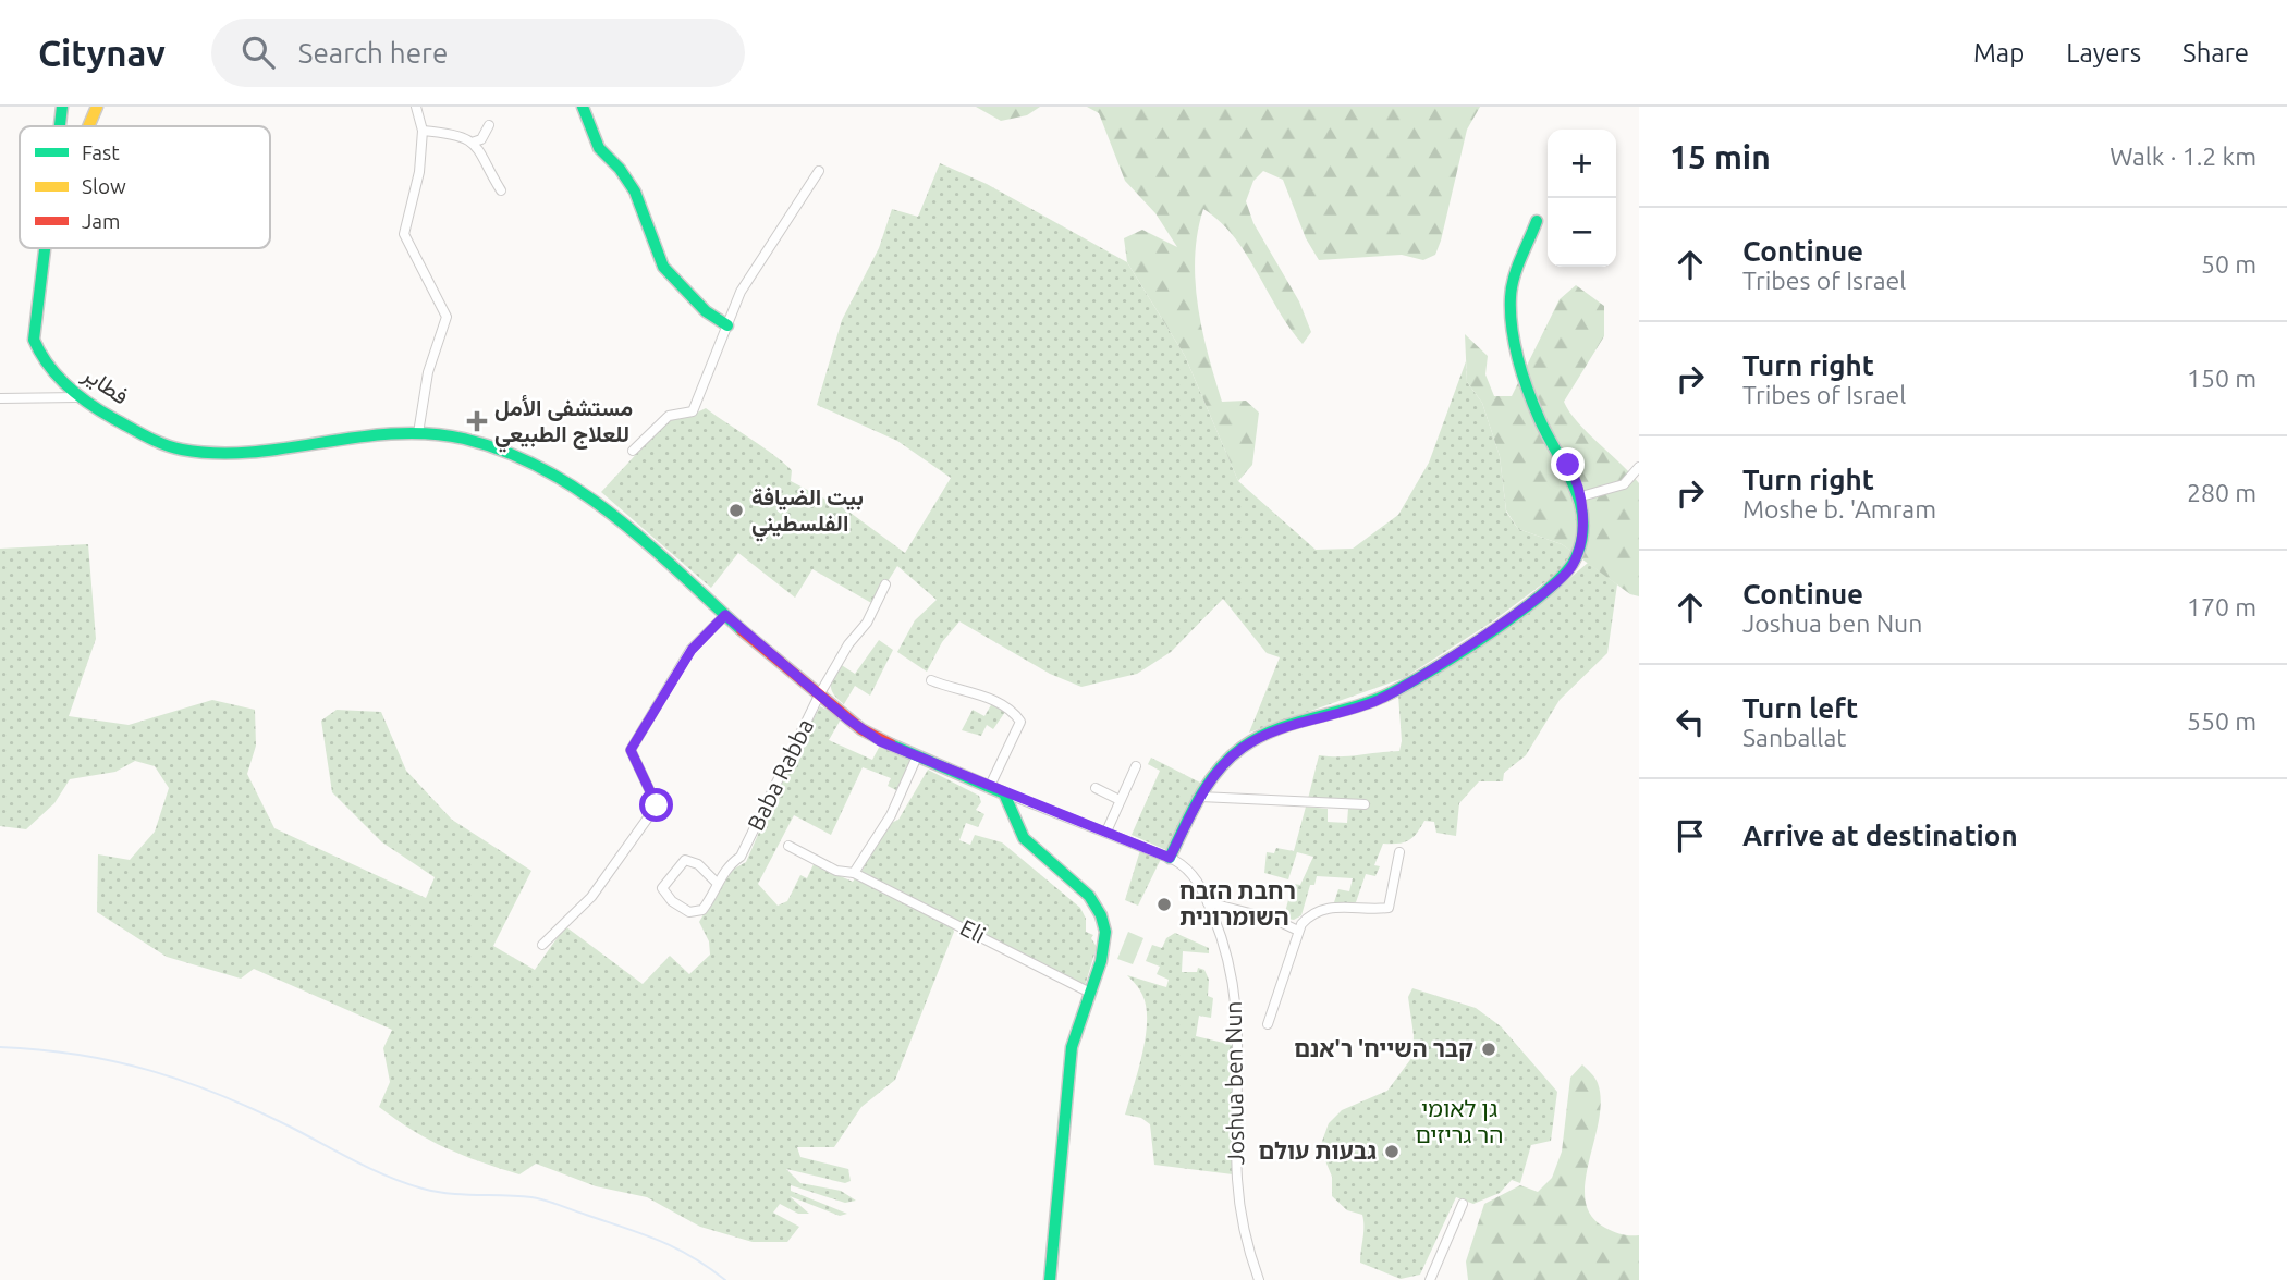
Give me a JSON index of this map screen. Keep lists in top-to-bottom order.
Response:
{
  "streets": {
    "street": [
      "فطاير",
      "Baba Rabba",
      "Eli",
      "Joshua ben Nun"
    ]
  },
  "crossings": [
    ["فطاير", "Baba Rabba"],
    ["فطاير", "Joshua ben Nun"]
  ],
  "parks": ["גן לאומי הר גריזים"],
  "places": {
    "health": ["مستشفى الأمل للعلاج الطبيعي"],
    "other": [
      "بيت الضيافة الفلسطيني",
      "רחבת הזבח השומרונית",
      "קבר השייח' ר'אנם",
      "גבעות עולם"
    ]
  },
  "legend": ["Fast", "Slow", "Jam"],
  "page": {
    "header": "Citynav",
    "search": "Search here",
    "nav": ["Map", "Layers", "Share"],
    "heading": ["15 min", "Walk · 1.2 km"],
    "map_buttons": ["+", "−"],
    "list": [
      ["Continue", "Tribes of Israel", "50 m"],
      ["Turn right", "Tribes of Israel", "150 m"],
      ["Turn right", "Moshe b. 'Amram", "280 m"],
      ["Continue", "Joshua ben Nun", "170 m"],
      ["Turn left", "Sanballat", "550 m"],
      "Arrive at destination"
    ]
  }
}
